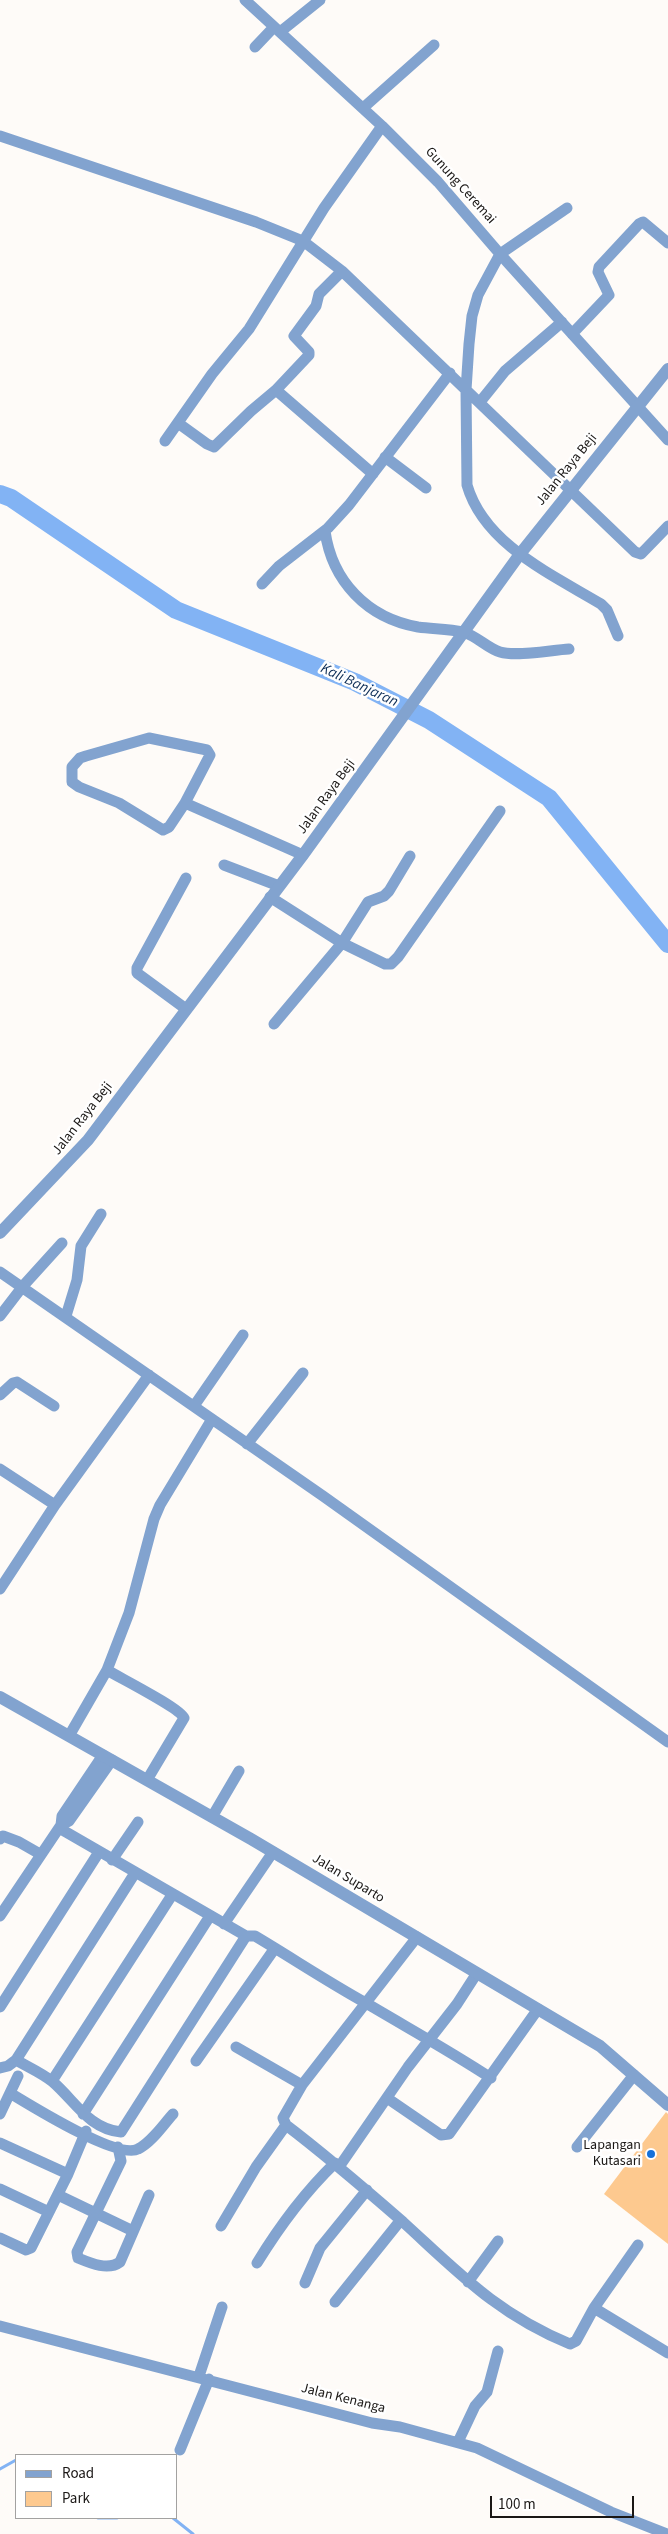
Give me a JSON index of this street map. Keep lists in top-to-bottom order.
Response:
{
  "streets": {
    "street": [
      "Gunung Ceremai",
      "Jalan Raya Beji",
      "Jalan Suparto",
      "Jalan Kenanga"
    ]
  },
  "crossings": [
    ["Gunung Ceremai", "Jalan Raya Beji"]
  ],
  "water": ["Kali Banjaran"],
  "places": ["Lapangan Kutasari"],
  "legend": ["Road", "Park"],
  "scale_bar": "100 m"
}
